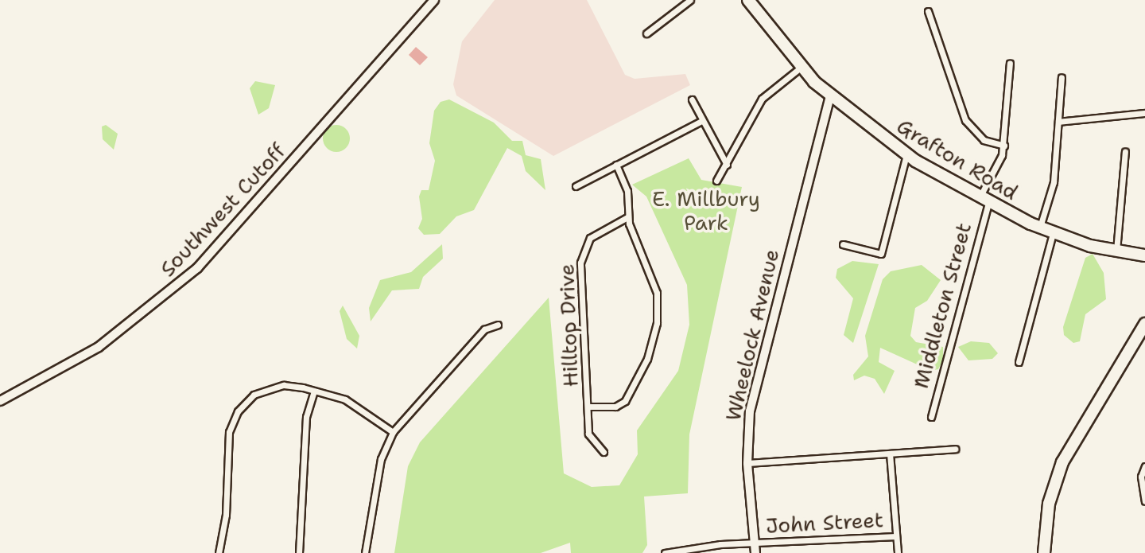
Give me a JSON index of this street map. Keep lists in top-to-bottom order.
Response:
{
  "streets": {
    "highway": ["Grafton Road"],
    "main road": ["Southwest Cutoff", "Wheelock Avenue"],
    "street": ["Middleton Street", "Hilltop Drive", "John Street"]
  },
  "crossings": [
    ["Grafton Road", "Middleton Street"],
    ["Grafton Road", "Wheelock Avenue"],
    ["Wheelock Avenue", "John Street"]
  ],
  "parks": ["E. Millbury Park"]
}
